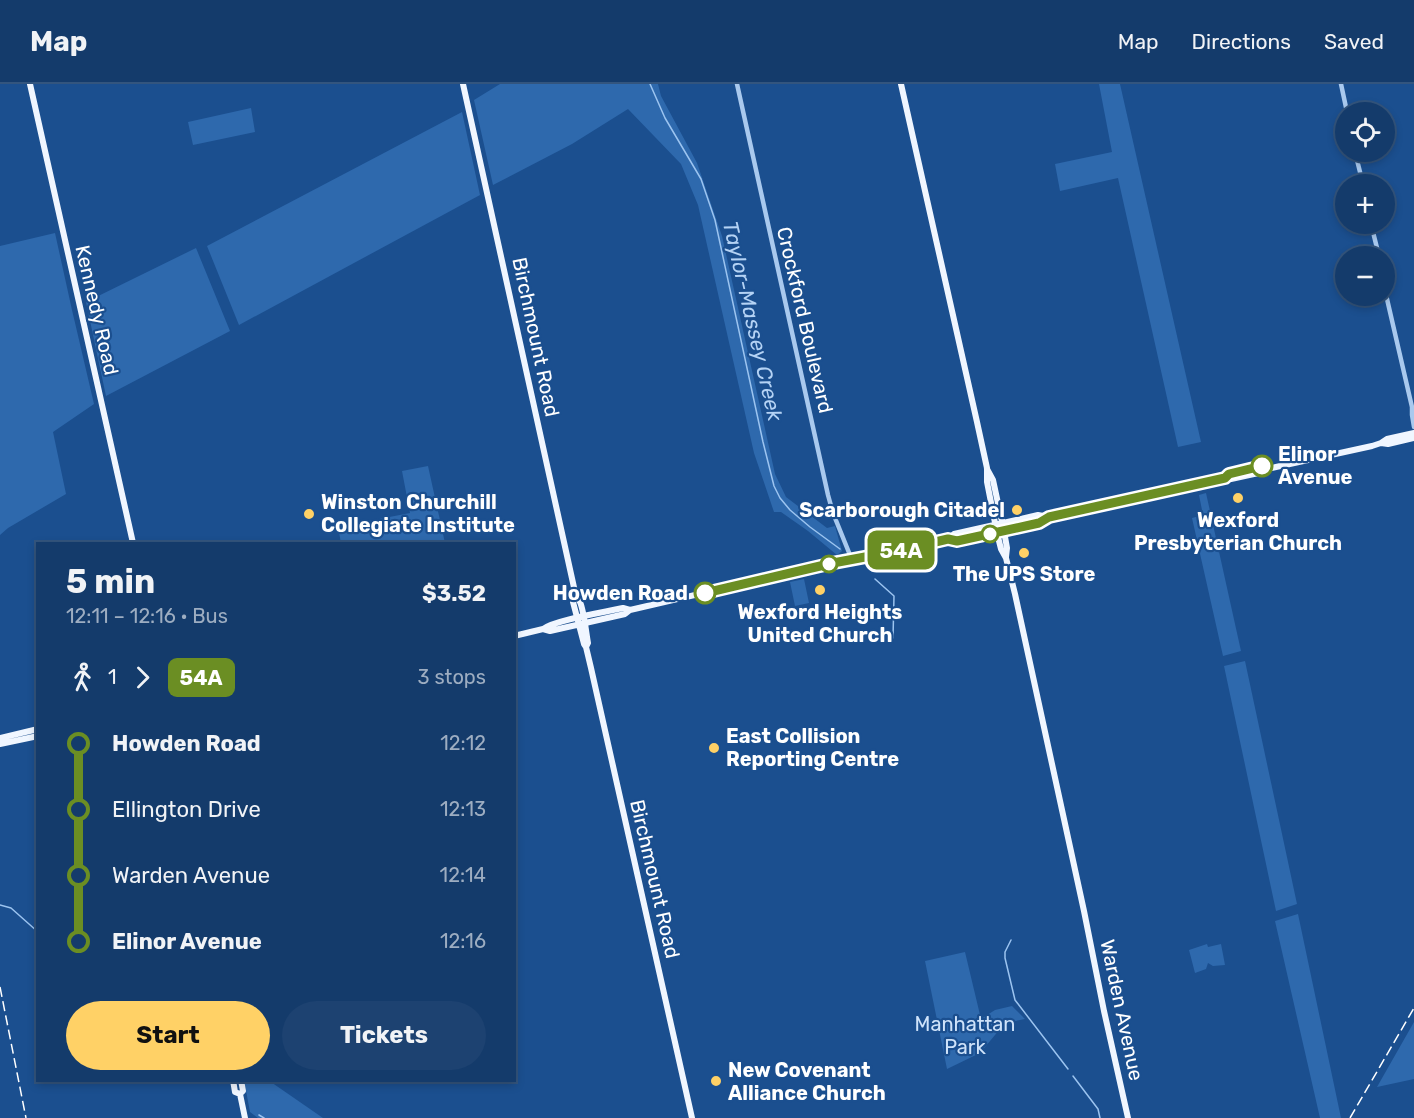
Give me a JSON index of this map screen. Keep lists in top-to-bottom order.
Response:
{
  "streets": {
    "main road": ["Kennedy Road", "Birchmount Road", "Warden Avenue"],
    "street": ["Crockford Boulevard"]
  },
  "water": ["Taylor-Massey Creek"],
  "parks": ["Manhattan Park"],
  "places": [
    "Elinor Avenue",
    "Wexford Presbyterian Church",
    "Scarborough Citadel",
    "Winston Churchill Collegiate Institute",
    "The UPS Store",
    "Wexford Heights United Church",
    "Howden Road",
    "East Collision Reporting Centre",
    "New Covenant Alliance Church"
  ],
  "lines": ["bus line 54A"],
  "page": {
    "header": "Map",
    "nav": ["Map", "Directions", "Saved"],
    "on_map": "54A",
    "map_buttons": ["+", "−"],
    "heading": ["5 min", "12:11 – 12:16 · Bus", "$3.52"],
    "legs": ["1", "54A", "3 stops"],
    "list": [
      {
        "name": "Howden Road",
        "value": "12:12"
      },
      {
        "name": "Ellington Drive",
        "value": "12:13"
      },
      {
        "name": "Warden Avenue",
        "value": "12:14"
      },
      {
        "name": "Elinor Avenue",
        "value": "12:16"
      }
    ],
    "buttons": ["Start", "Tickets"]
  }
}
